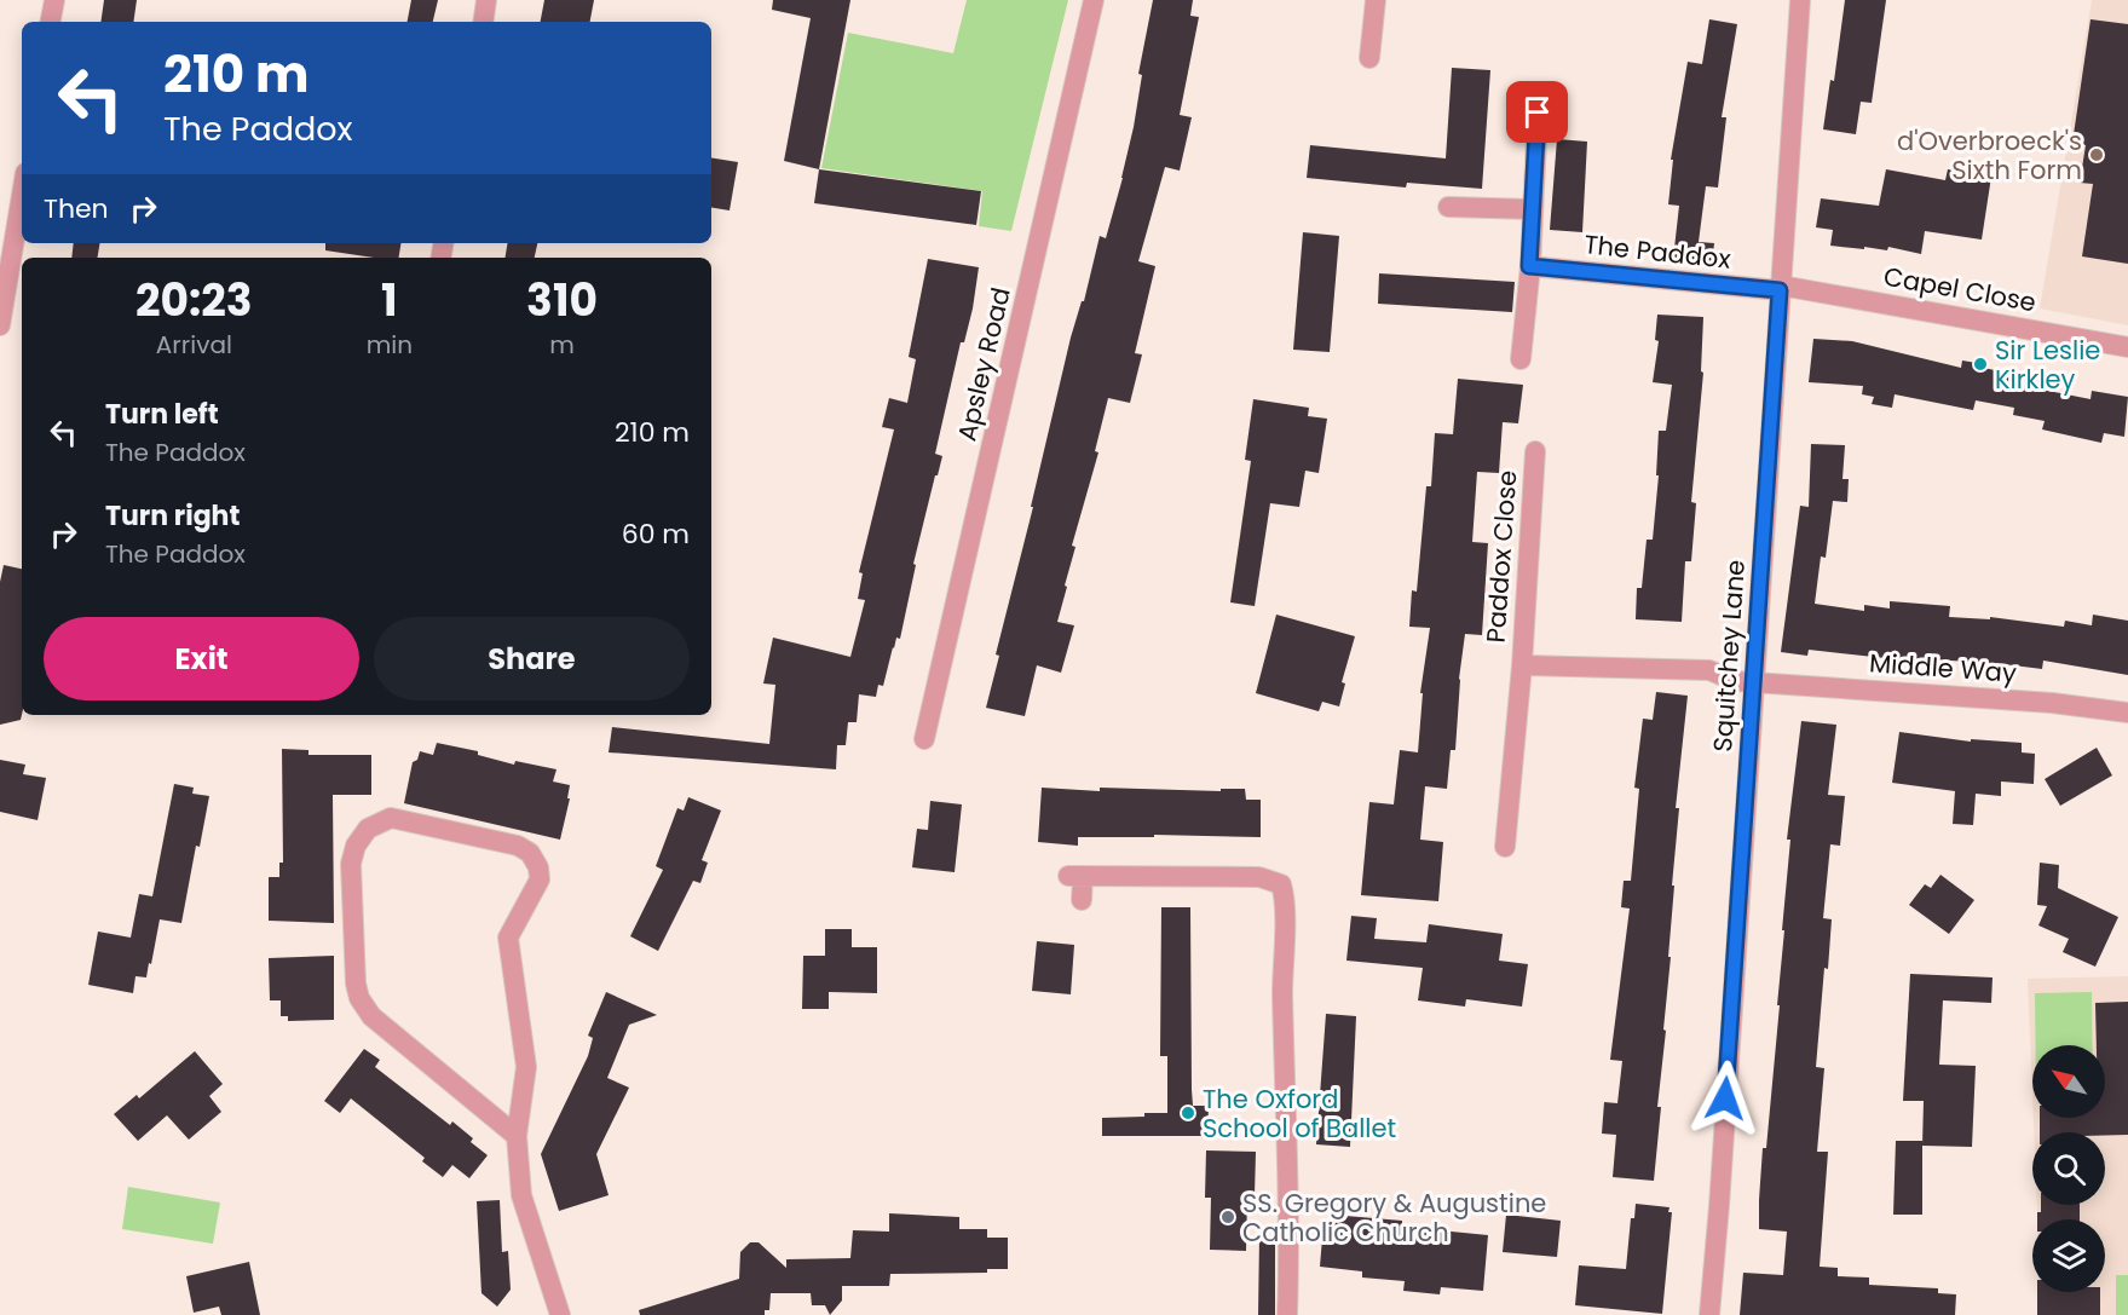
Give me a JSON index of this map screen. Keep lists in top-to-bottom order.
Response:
{
  "streets": {
    "street": [
      "The Paddox",
      "Capel Close",
      "Apsley Road",
      "Paddox Close",
      "Squitchey Lane",
      "Middle Way"
    ]
  },
  "crossings": [
    ["The Paddox", "Capel Close"],
    ["The Paddox", "Squitchey Lane"],
    ["Capel Close", "Squitchey Lane"],
    ["Paddox Close", "Squitchey Lane"],
    ["Paddox Close", "Middle Way"],
    ["Squitchey Lane", "Middle Way"]
  ],
  "places": [
    "d'Overbroeck's Sixth Form",
    "Sir Leslie Kirkley",
    "The Oxford School of Ballet",
    "SS. Gregory & Augustine Catholic Church"
  ],
  "north": "top left",
  "page": {
    "turn": ["210 m", "The Paddox"],
    "then": "Then",
    "eta": [
      "20:23",
      "Arrival",
      "1",
      "min",
      "310",
      "m"
    ],
    "list": [
      {
        "name": "Turn left",
        "note": "The Paddox",
        "value": "210 m"
      },
      {
        "name": "Turn right",
        "note": "The Paddox",
        "value": "60 m"
      }
    ],
    "buttons": ["Exit", "Share"]
  }
}
